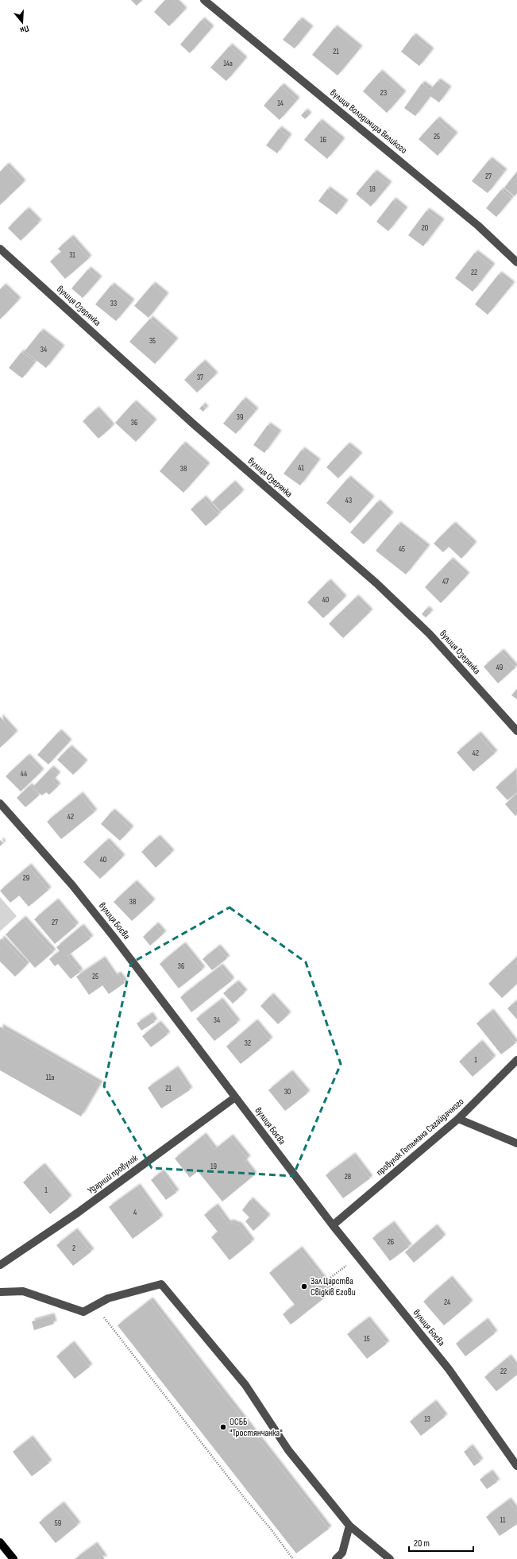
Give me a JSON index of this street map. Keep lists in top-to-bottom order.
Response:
{
  "streets": {
    "street": [
      "вулиця Володимира Великого",
      "вулиця Озерянка",
      "вулиця Боєва",
      "провулок Гетьмана Сагайдачного",
      "Ударний провулок"
    ]
  },
  "crossings": [
    ["вулиця Боєва", "провулок Гетьмана Сагайдачного"],
    ["вулиця Боєва", "Ударний провулок"]
  ],
  "places": ["Зал Царства Свідків Єгови", "ОСББ \"Тростянчанка\""],
  "house_numbers": [
    "21",
    "14а",
    "23",
    "14",
    "25",
    "16",
    "27",
    "18",
    "20",
    "31",
    "22",
    "33",
    "35",
    "34",
    "37",
    "39",
    "36",
    "41",
    "38",
    "43",
    "45",
    "47",
    "40",
    "49",
    "42",
    "44",
    "42",
    "40",
    "29",
    "38",
    "27",
    "36",
    "25",
    "34",
    "32",
    "1",
    "11а",
    "21",
    "30",
    "19",
    "28",
    "1",
    "4",
    "26",
    "2",
    "24",
    "15",
    "22",
    "13",
    "11",
    "59"
  ],
  "scale_bar": "20 m",
  "north": "bottom"
}
